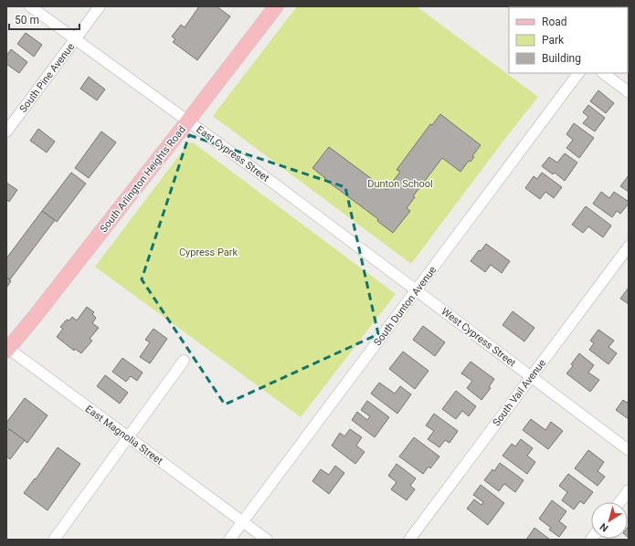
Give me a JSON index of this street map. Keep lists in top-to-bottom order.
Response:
{
  "streets": {
    "main road": ["South Arlington Heights Road"],
    "street": [
      "South Pine Avenue",
      "East Cypress Street",
      "South Dunton Avenue",
      "West Cypress Street",
      "South Vail Avenue",
      "East Magnolia Street"
    ]
  },
  "crossings": [
    ["South Pine Avenue", "East Cypress Street"],
    ["East Cypress Street", "South Arlington Heights Road"],
    ["East Cypress Street", "South Dunton Avenue"],
    ["East Cypress Street", "West Cypress Street"],
    ["South Arlington Heights Road", "East Magnolia Street"],
    ["South Dunton Avenue", "West Cypress Street"],
    ["South Dunton Avenue", "East Magnolia Street"],
    ["West Cypress Street", "South Vail Avenue"]
  ],
  "parks": ["Dunton School", "Cypress Park"],
  "legend": ["Road", "Park", "Building"],
  "scale_bar": "50 m",
  "north": "bottom left"
}
